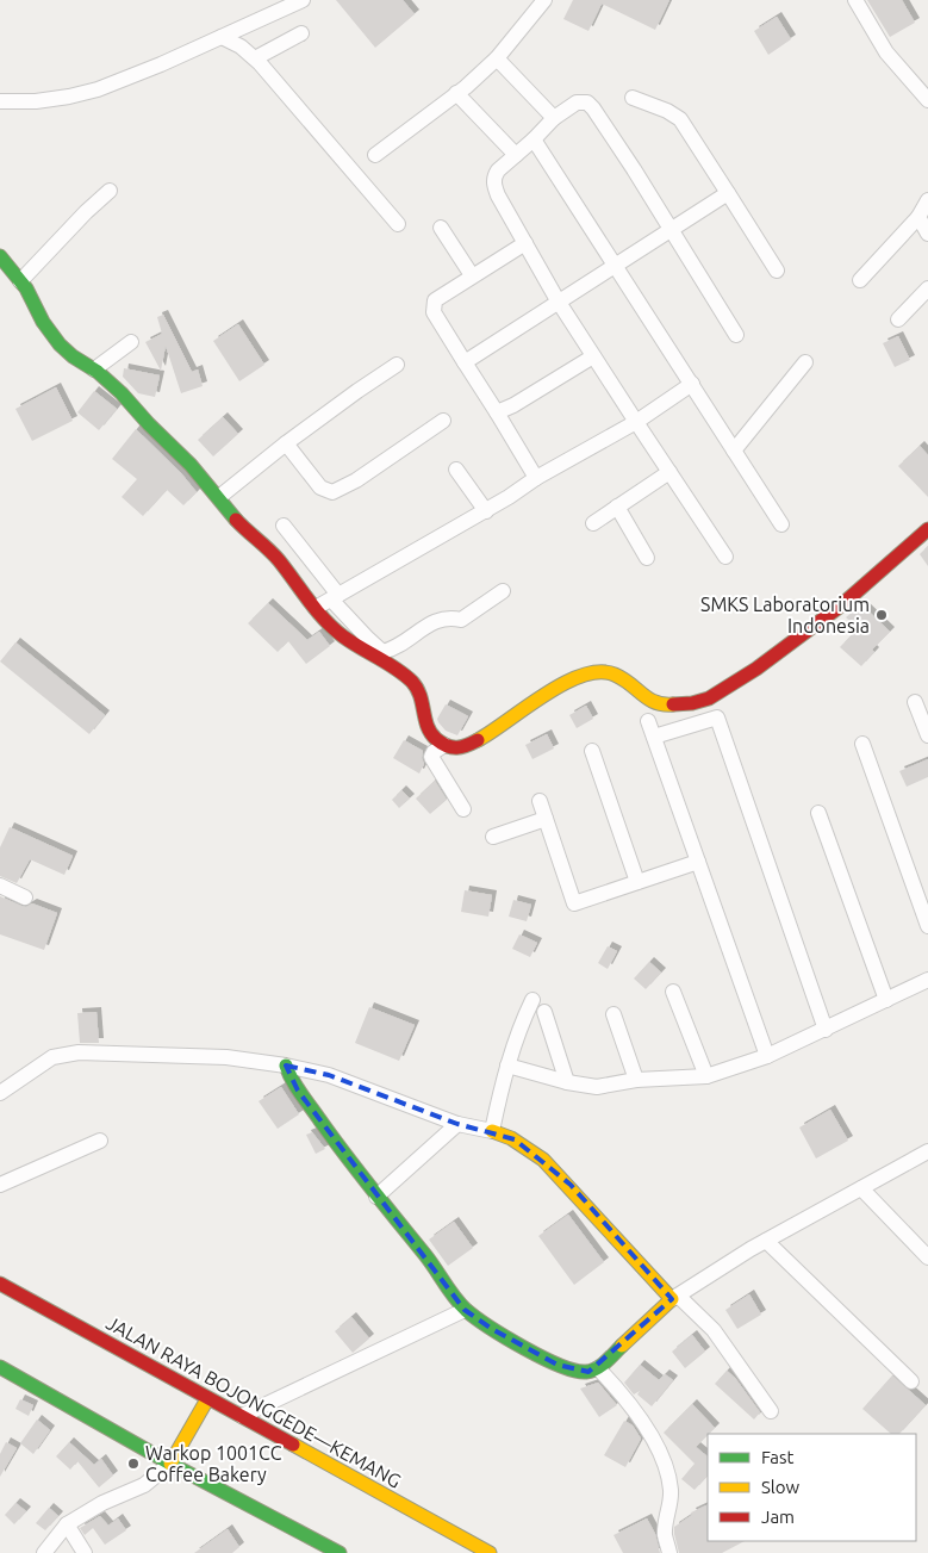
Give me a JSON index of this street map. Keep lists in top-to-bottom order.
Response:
{
  "streets": {
    "main road": ["JALAN RAYA BOJONGGEDE—KEMANG"]
  },
  "places": ["SMKS Laboratorium Indonesia", "Warkop 1001CC Coffee Bakery"],
  "legend": ["Fast", "Slow", "Jam"]
}
